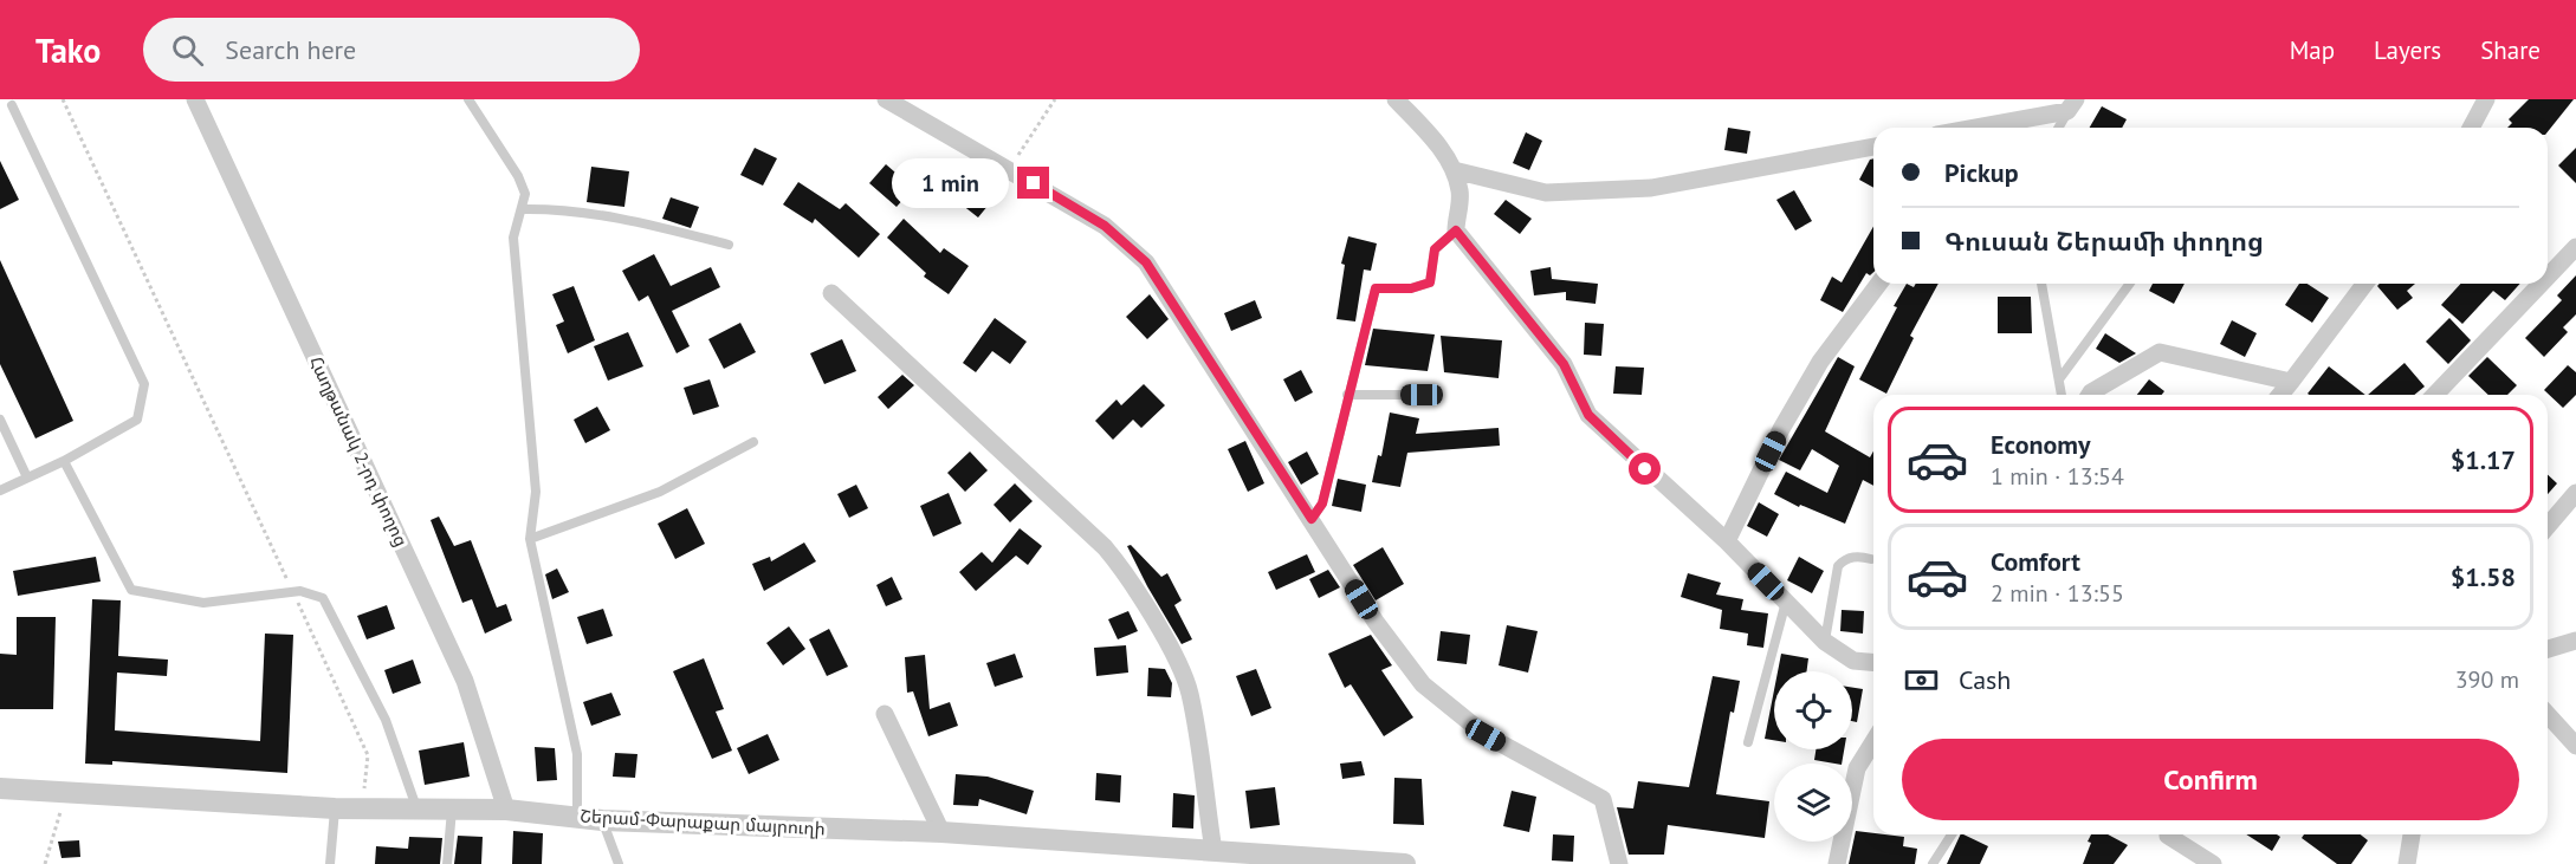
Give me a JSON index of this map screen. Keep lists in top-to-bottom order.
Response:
{
  "streets": {
    "street": ["Հաղթանակ 2-րդ փողոց", "Շերամ-Փարաքար մայրուղի"]
  },
  "crossings": [
    ["Հաղթանակ 2-րդ փողոց", "Շերամ-Փարաքար մայրուղի"]
  ],
  "page": {
    "header": "Tako",
    "search": "Search here",
    "nav": ["Map", "Layers", "Share"],
    "banner": ["Pickup", "Գուսան Շերամի փողոց"],
    "bubble": "1 min",
    "list": [
      {
        "name": "Economy",
        "note": "1 min · 13:54",
        "value": "$1.17"
      },
      {
        "name": "Comfort",
        "note": "2 min · 13:55",
        "value": "$1.58"
      }
    ],
    "pay": ["Cash", "390 m"],
    "buttons": "Confirm"
  }
}
